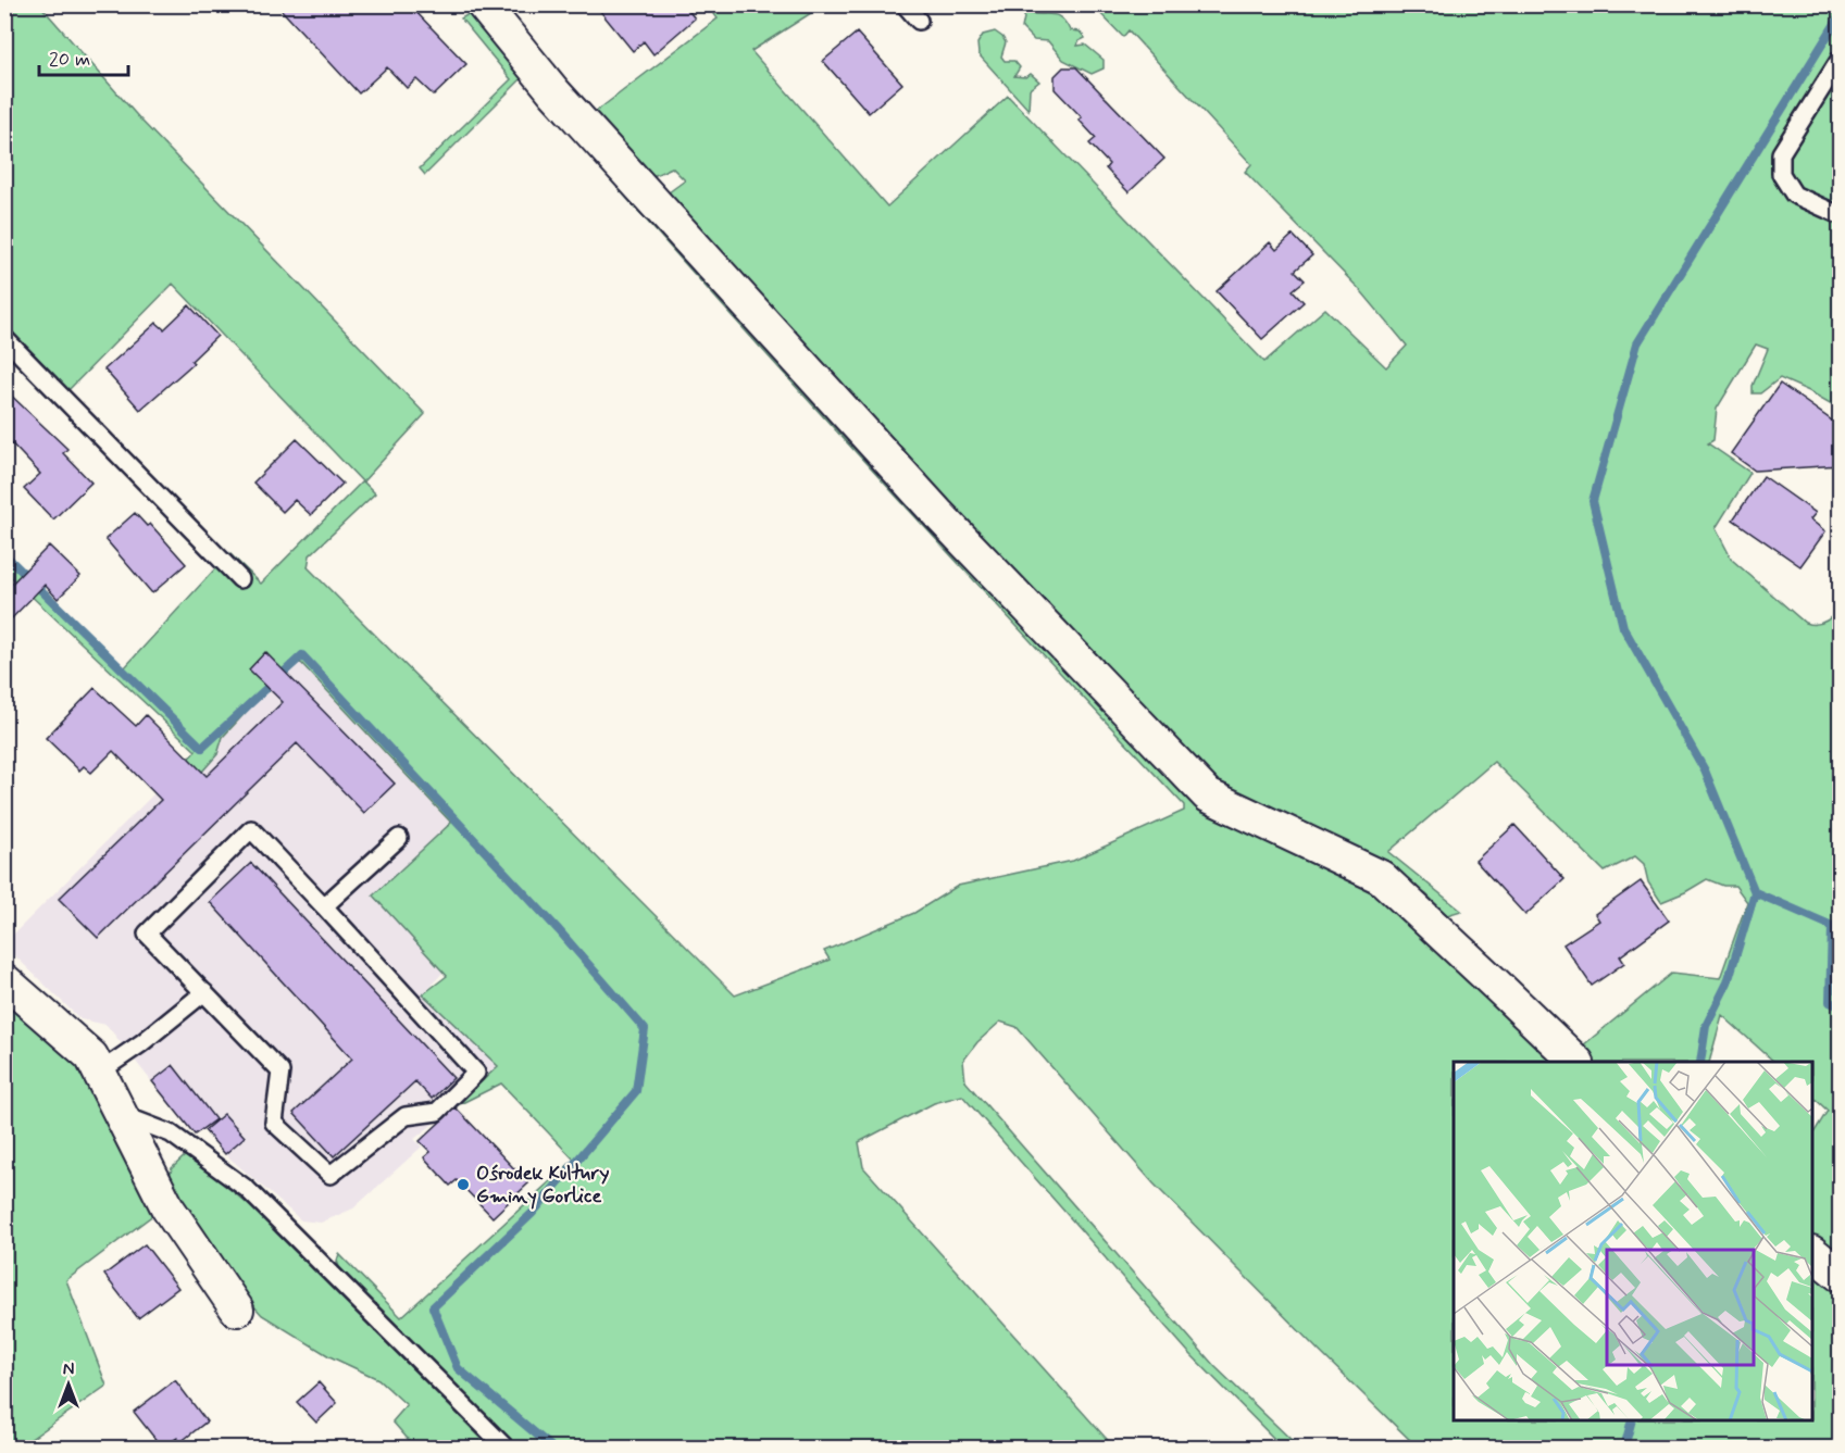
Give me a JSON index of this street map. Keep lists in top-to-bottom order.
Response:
{
  "places": ["Ośrodek Kultury Gminy Gorlice"],
  "scale_bar": "20 m",
  "north": "top"
}
